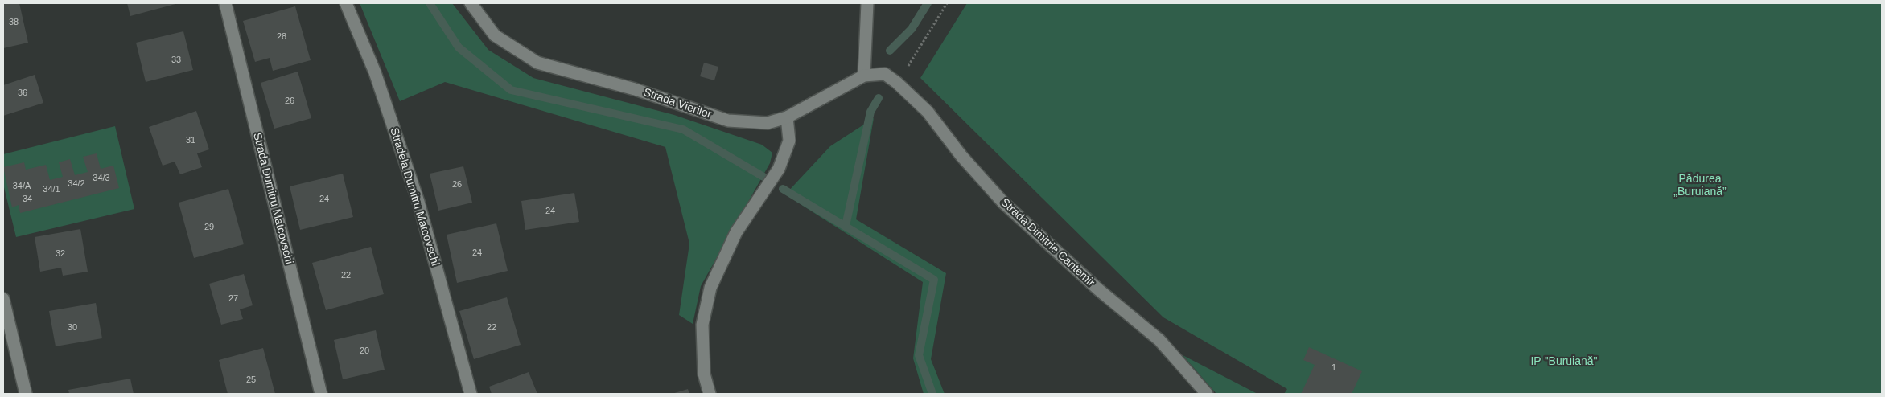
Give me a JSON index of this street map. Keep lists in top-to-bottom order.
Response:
{
  "streets": {
    "street": [
      "Strada Vierilor",
      "Stradela Dumitru Matcovschi",
      "Strada Dumitru Matcovschi",
      "Strada Dimitrie Cantemir"
    ]
  },
  "crossings": [
    ["Strada Vierilor", "Strada Dimitrie Cantemir"]
  ],
  "parks": ["Pădurea „Buruiană”", "IP \"Buruiană\""],
  "house_numbers": [
    "38",
    "28",
    "33",
    "36",
    "26",
    "31",
    "34/3",
    "34/2",
    "26",
    "34/A",
    "34/1",
    "34",
    "24",
    "24",
    "29",
    "24",
    "32",
    "22",
    "27",
    "30",
    "22",
    "20",
    "1",
    "25"
  ]
}
